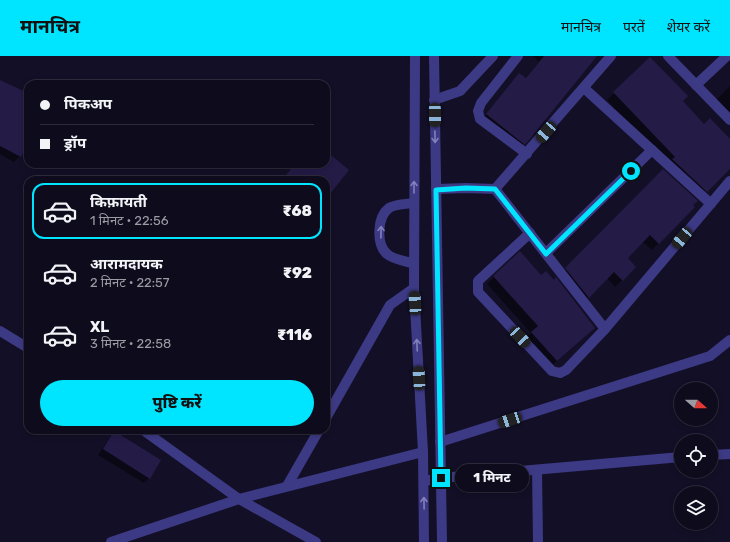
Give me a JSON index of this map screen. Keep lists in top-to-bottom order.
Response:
{
  "north": "right",
  "page": {
    "header": "मानचित्र",
    "nav": ["मानचित्र", "परतें", "शेयर करें"],
    "banner": ["पिकअप", "ड्रॉप"],
    "list": [
      {
        "name": "किफ़ायती",
        "note": "1 मिनट · 22:56",
        "value": "₹68"
      },
      {
        "name": "आरामदायक",
        "note": "2 मिनट · 22:57",
        "value": "₹92"
      },
      {
        "name": "XL",
        "note": "3 मिनट · 22:58",
        "value": "₹116"
      }
    ],
    "buttons": "पुष्टि करें",
    "bubble": "1 मिनट"
  }
}
